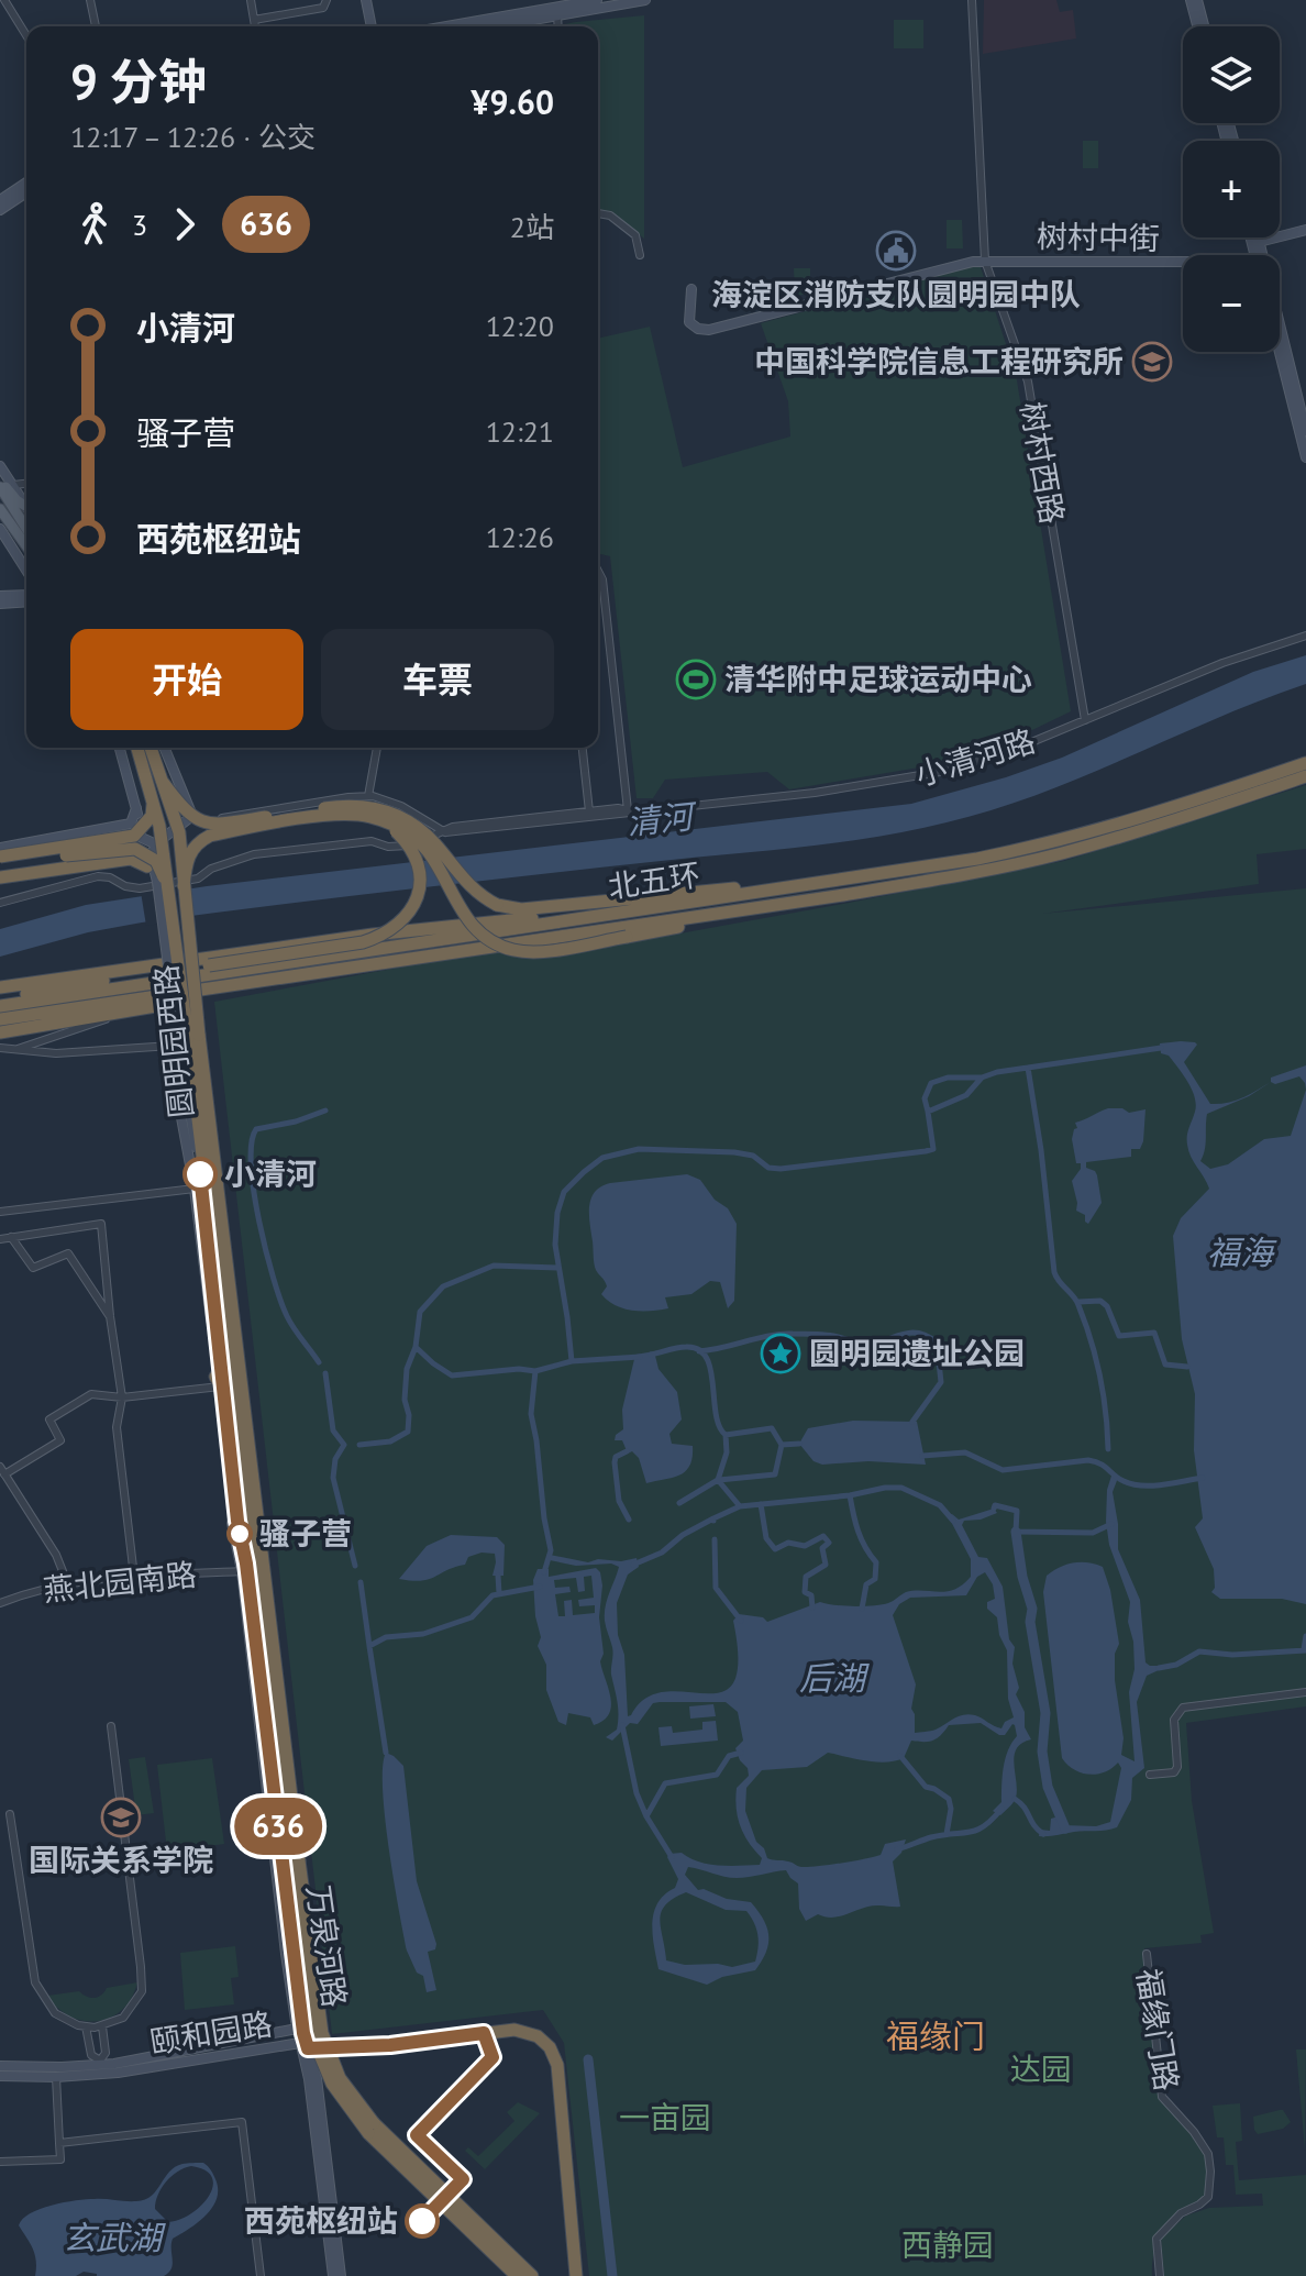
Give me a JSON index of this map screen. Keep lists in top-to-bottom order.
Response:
{
  "streets": {
    "highway": ["北五环", "圆明园西路", "万泉河路"],
    "street": [
      "树村中街",
      "树村西路",
      "小清河路",
      "燕北园南路",
      "福缘门路",
      "颐和园路"
    ]
  },
  "crossings": [
    ["树村中街", "树村西路"],
    ["树村西路", "小清河路"],
    ["圆明园西路", "燕北园南路"],
    ["圆明园西路", "万泉河路"],
    ["圆明园西路", "颐和园路"]
  ],
  "districts": ["福缘门"],
  "water": [
    "清河",
    "福海",
    "后湖",
    "玄武湖"
  ],
  "parks": ["达园", "一亩园", "西静园"],
  "places": {
    "public building": ["海淀区消防支队圆明园中队"],
    "school or university": ["中国科学院信息工程研究所", "国际关系学院"],
    "sports": ["清华附中足球运动中心"],
    "other": ["小清河", "骚子营", "西苑枢纽站"],
    "place": ["圆明园遗址公园"]
  },
  "lines": ["bus line 636"],
  "page": {
    "on_map": "636",
    "map_buttons": ["+", "−"],
    "heading": ["9 分钟", "12:17 – 12:26 · 公交", "¥9.60"],
    "legs": ["3", "636", "2站"],
    "list": [
      {
        "name": "小清河",
        "value": "12:20"
      },
      {
        "name": "骚子营",
        "value": "12:21"
      },
      {
        "name": "西苑枢纽站",
        "value": "12:26"
      }
    ],
    "buttons": ["开始", "车票"]
  }
}
